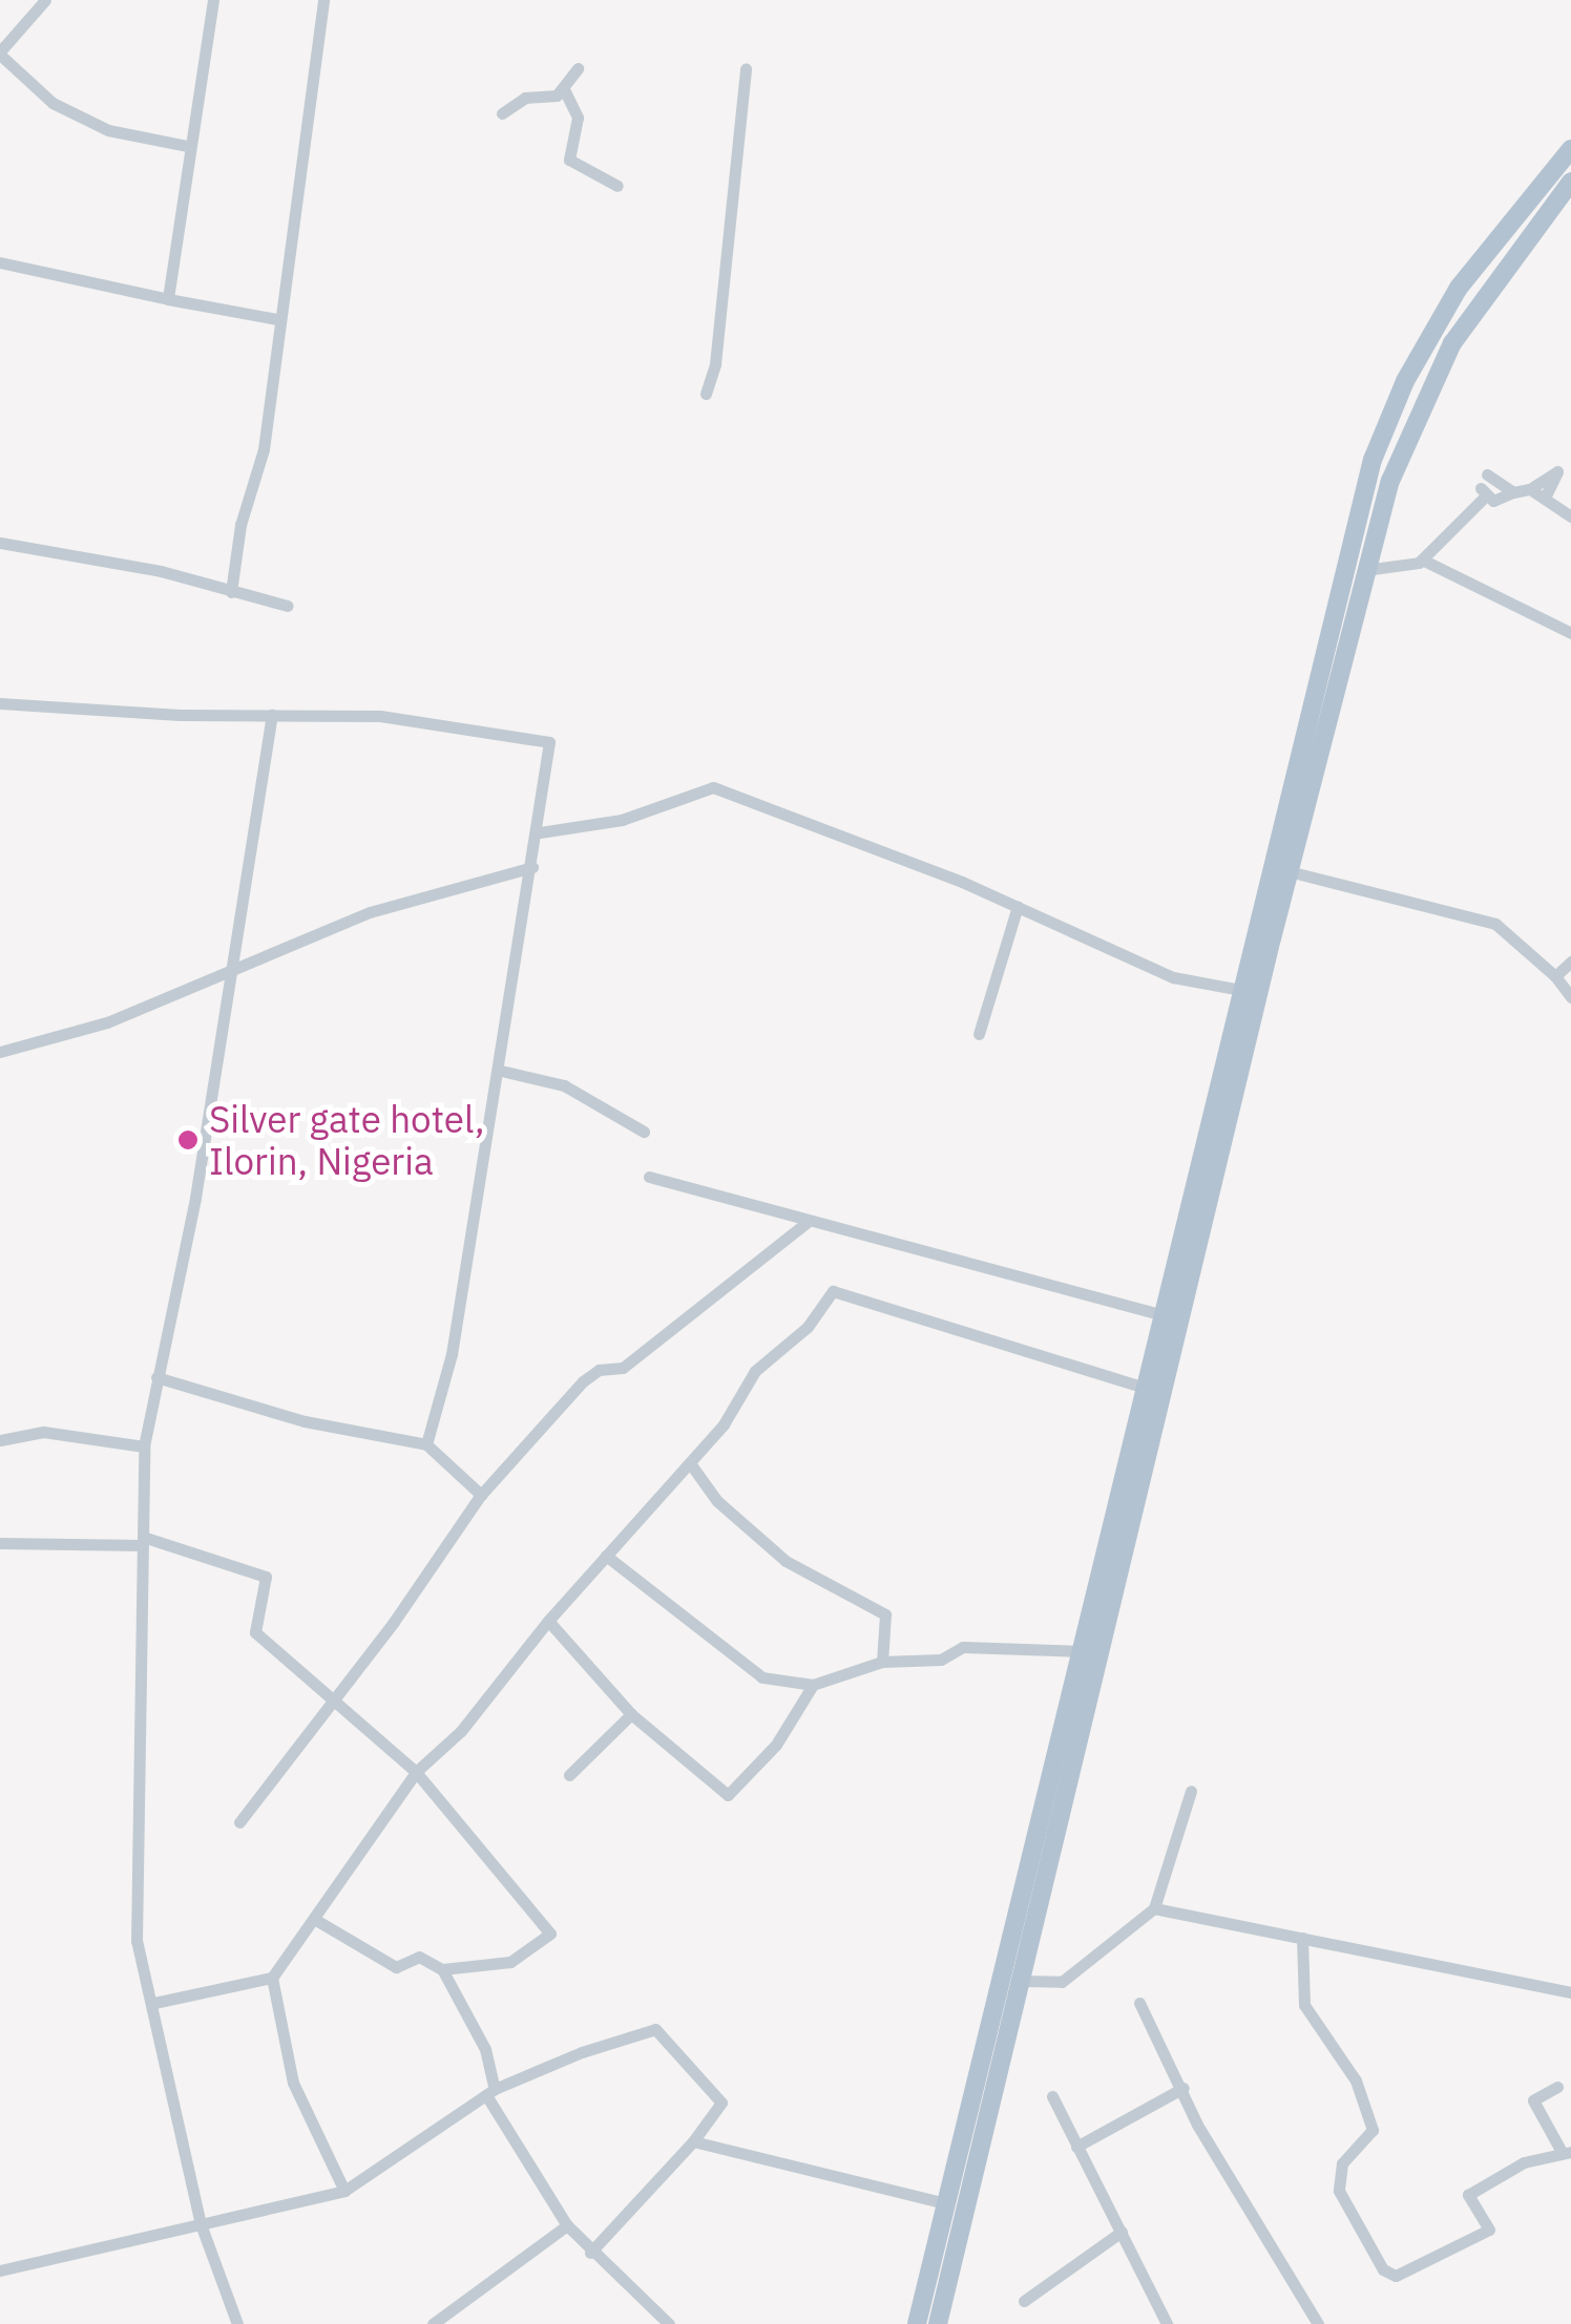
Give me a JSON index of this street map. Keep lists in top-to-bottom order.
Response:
{
  "places": ["Silver gate hotel, Ilorin, Nigeria"]
}
